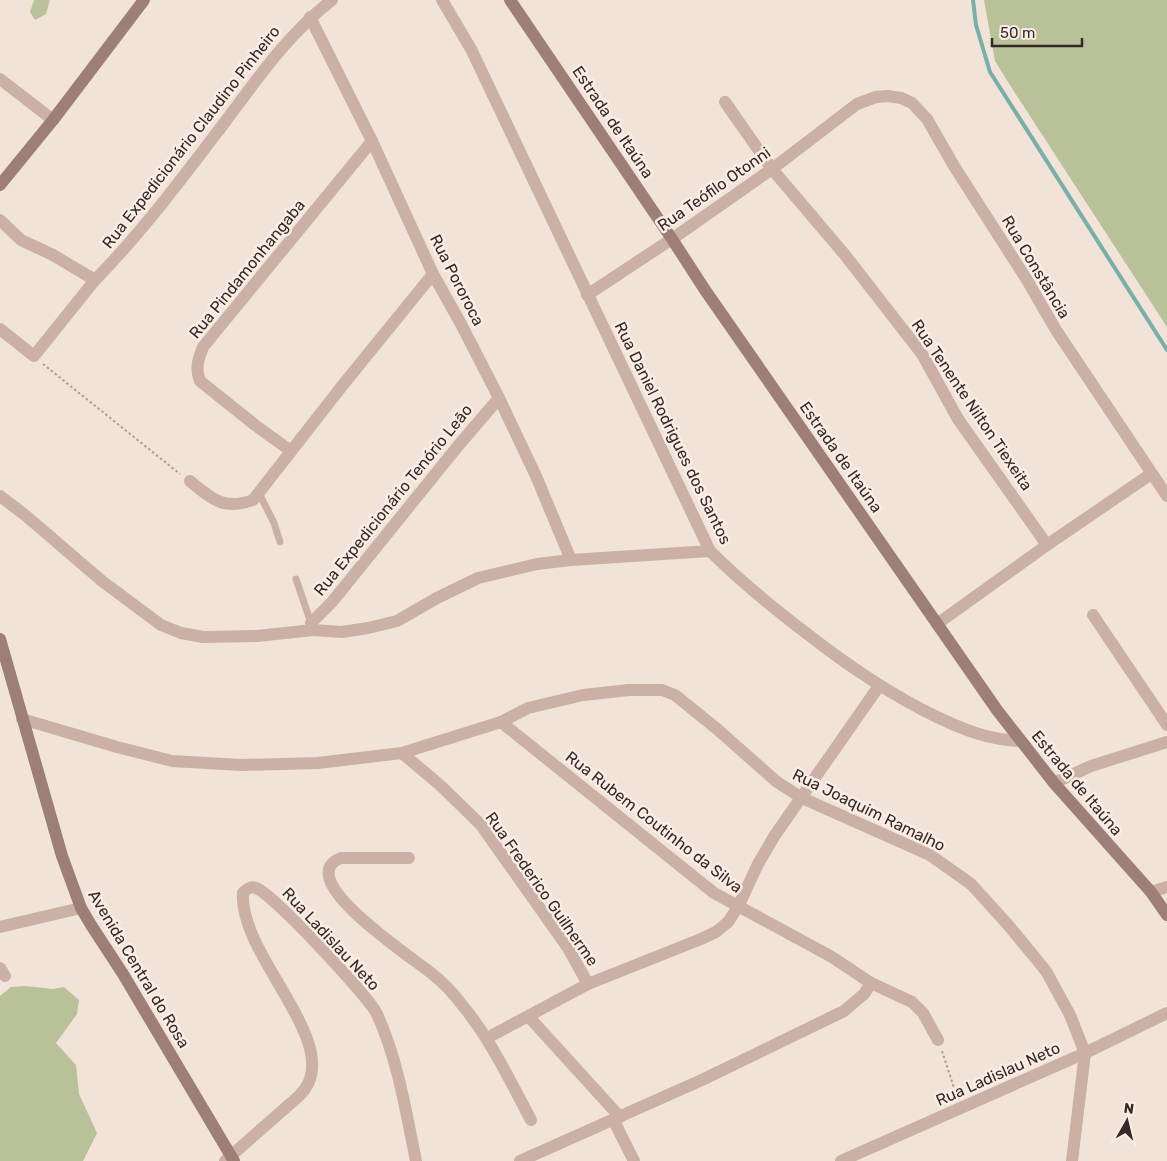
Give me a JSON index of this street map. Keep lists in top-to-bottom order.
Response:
{
  "streets": {
    "street": [
      "Estrada de Itaúna",
      "Rua Expedicionário Claudino Pinheiro",
      "Rua Teófilo Otonni",
      "Rua Constância",
      "Rua Pindamonhangaba",
      "Rua Pororoca",
      "Rua Tenente Nilton Tiexeita",
      "Rua Daniel Rodrigues dos Santos",
      "Rua Expedicionário Tenório Leão",
      "Rua Joaquim Ramalho",
      "Rua Rubem Coutinho da Silva",
      "Rua Frederico Guilherme",
      "Rua Ladislau Neto",
      "Avenida Central do Rosa"
    ]
  },
  "crossings": [
    ["Estrada de Itaúna", "Rua Teófilo Otonni"],
    ["Estrada de Itaúna", "Rua Daniel Rodrigues dos Santos"],
    ["Rua Expedicionário Claudino Pinheiro", "Rua Pororoca"],
    ["Rua Teófilo Otonni", "Rua Constância"],
    ["Rua Teófilo Otonni", "Rua Tenente Nilton Tiexeita"],
    ["Rua Teófilo Otonni", "Rua Daniel Rodrigues dos Santos"],
    ["Rua Pindamonhangaba", "Rua Pororoca"],
    ["Rua Pororoca", "Rua Expedicionário Tenório Leão"],
    ["Rua Joaquim Ramalho", "Rua Rubem Coutinho da Silva"],
    ["Rua Joaquim Ramalho", "Rua Frederico Guilherme"],
    ["Rua Joaquim Ramalho", "Rua Ladislau Neto"],
    ["Rua Joaquim Ramalho", "Avenida Central do Rosa"],
    ["Rua Ladislau Neto", "Avenida Central do Rosa"]
  ],
  "scale_bar": "50 m",
  "north": "top"
}
